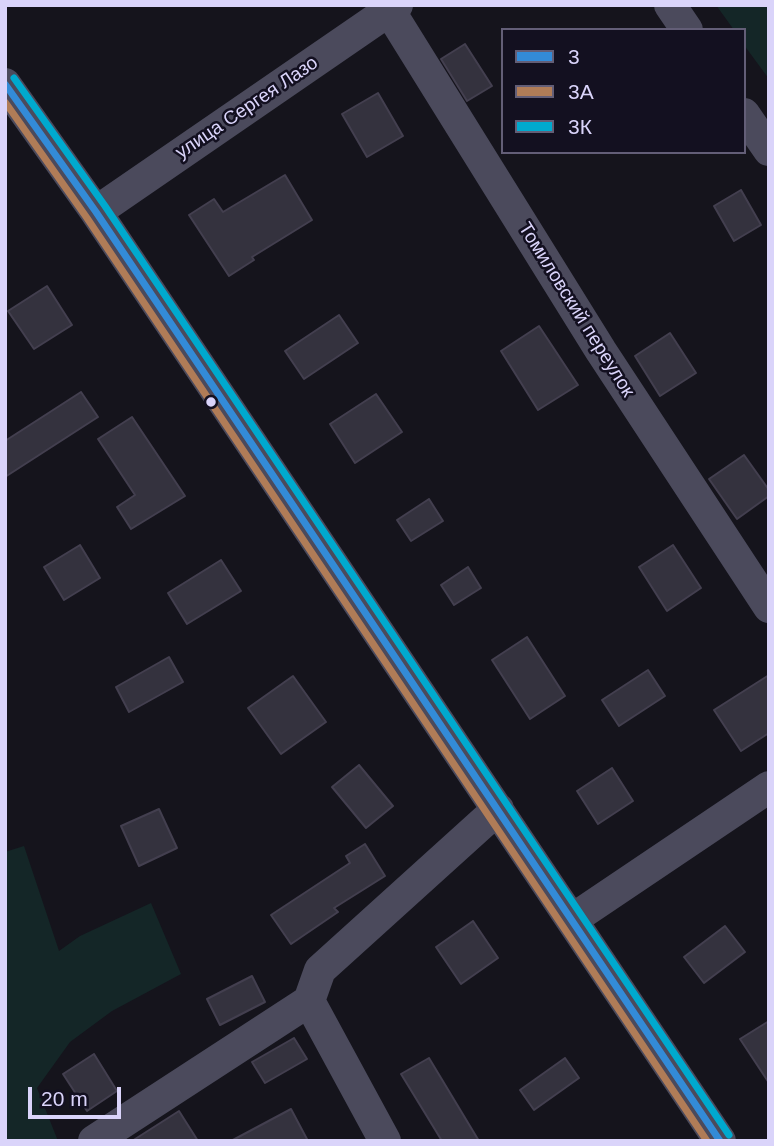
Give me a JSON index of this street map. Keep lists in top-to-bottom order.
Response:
{
  "streets": {
    "street": ["улица Сергея Лазо", "Томиловский переулок"]
  },
  "crossings": [
    ["улица Сергея Лазо", "Томиловский переулок"]
  ],
  "lines": ["transit line 3К", "transit line 3", "transit line 3А"],
  "legend": ["3", "3А", "3К"],
  "scale_bar": "20 m"
}
